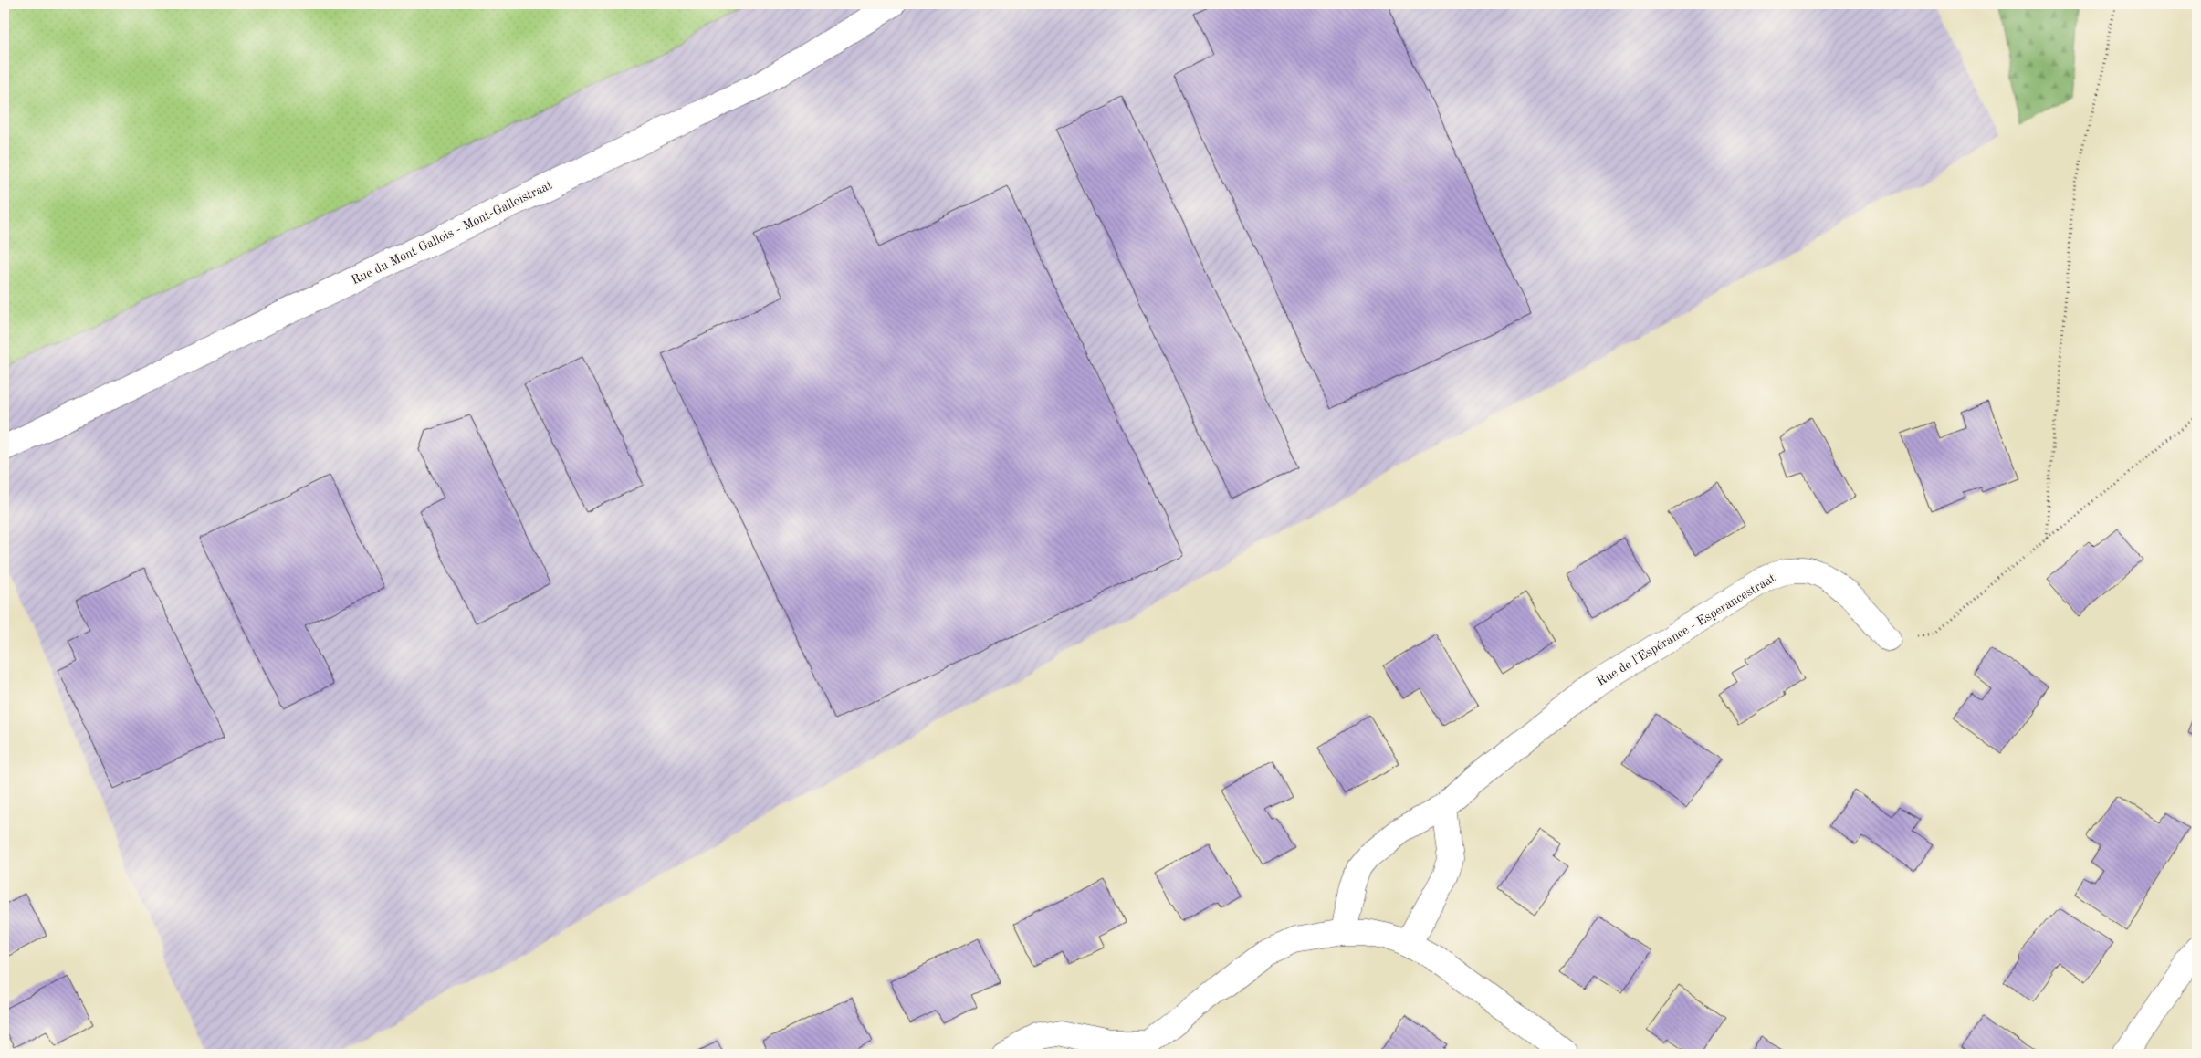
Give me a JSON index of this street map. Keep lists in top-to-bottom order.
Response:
{
  "streets": {
    "street": ["Rue du Mont Gallois - Mont-Galloistraat", "Rue de l'Éspérance - Esperancestraat"]
  }
}
